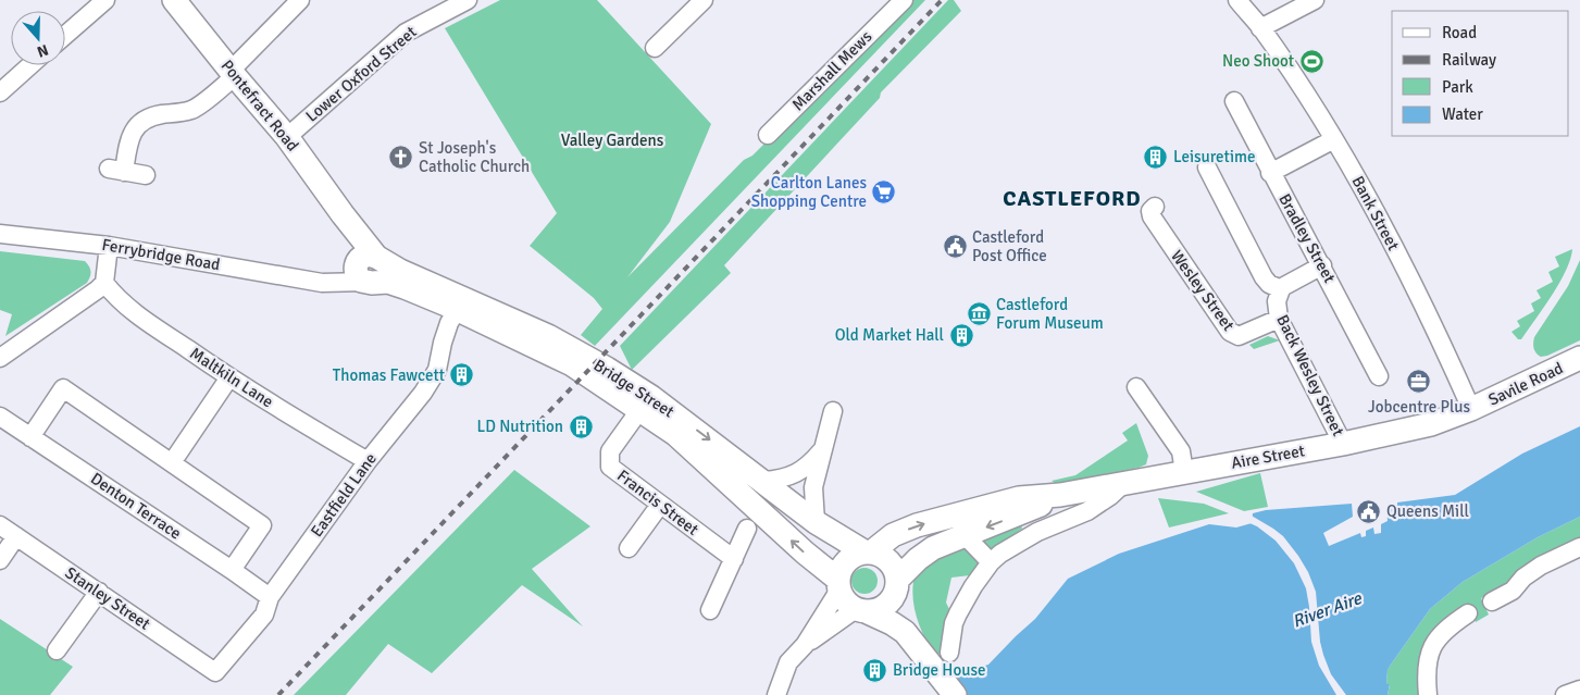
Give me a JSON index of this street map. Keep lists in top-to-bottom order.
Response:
{
  "streets": {
    "main road": [
      "Pontefract Road",
      "Savile Road",
      "Bridge Street",
      "Aire Street"
    ],
    "street": [
      "Marshall Mews",
      "Lower Oxford Street",
      "Bank Street",
      "Bradley Street",
      "Ferrybridge Road",
      "Wesley Street",
      "Back Wesley Street",
      "Maltkiln Lane",
      "Eastfield Lane",
      "Francis Street",
      "Denton Terrace",
      "Stanley Street"
    ]
  },
  "crossings": [
    ["Lower Oxford Street", "Pontefract Road"],
    ["Pontefract Road", "Ferrybridge Road"],
    ["Pontefract Road", "Bridge Street"],
    ["Bank Street", "Savile Road"],
    ["Bank Street", "Aire Street"],
    ["Ferrybridge Road", "Bridge Street"],
    ["Wesley Street", "Back Wesley Street"],
    ["Back Wesley Street", "Aire Street"],
    ["Maltkiln Lane", "Eastfield Lane"],
    ["Savile Road", "Aire Street"],
    ["Bridge Street", "Aire Street"],
    ["Bridge Street", "Eastfield Lane"],
    ["Bridge Street", "Francis Street"],
    ["Eastfield Lane", "Denton Terrace"],
    ["Eastfield Lane", "Stanley Street"]
  ],
  "districts": ["CASTLEFORD"],
  "water": ["River Aire"],
  "parks": ["Valley Gardens"],
  "places": {
    "sports": ["Neo Shoot"],
    "building": [
      "Leisuretime",
      "Old Market Hall",
      "Thomas Fawcett",
      "LD Nutrition",
      "Bridge House"
    ],
    "church": ["St Joseph's Catholic Church"],
    "supermarket": ["Carlton Lanes Shopping Centre"],
    "public building": ["Castleford Post Office", "Queens Mill"],
    "museum": ["Castleford Forum Museum"],
    "office": ["Jobcentre Plus"]
  },
  "legend": [
    "Road",
    "Railway",
    "Park",
    "Water"
  ],
  "north": "bottom"
}
